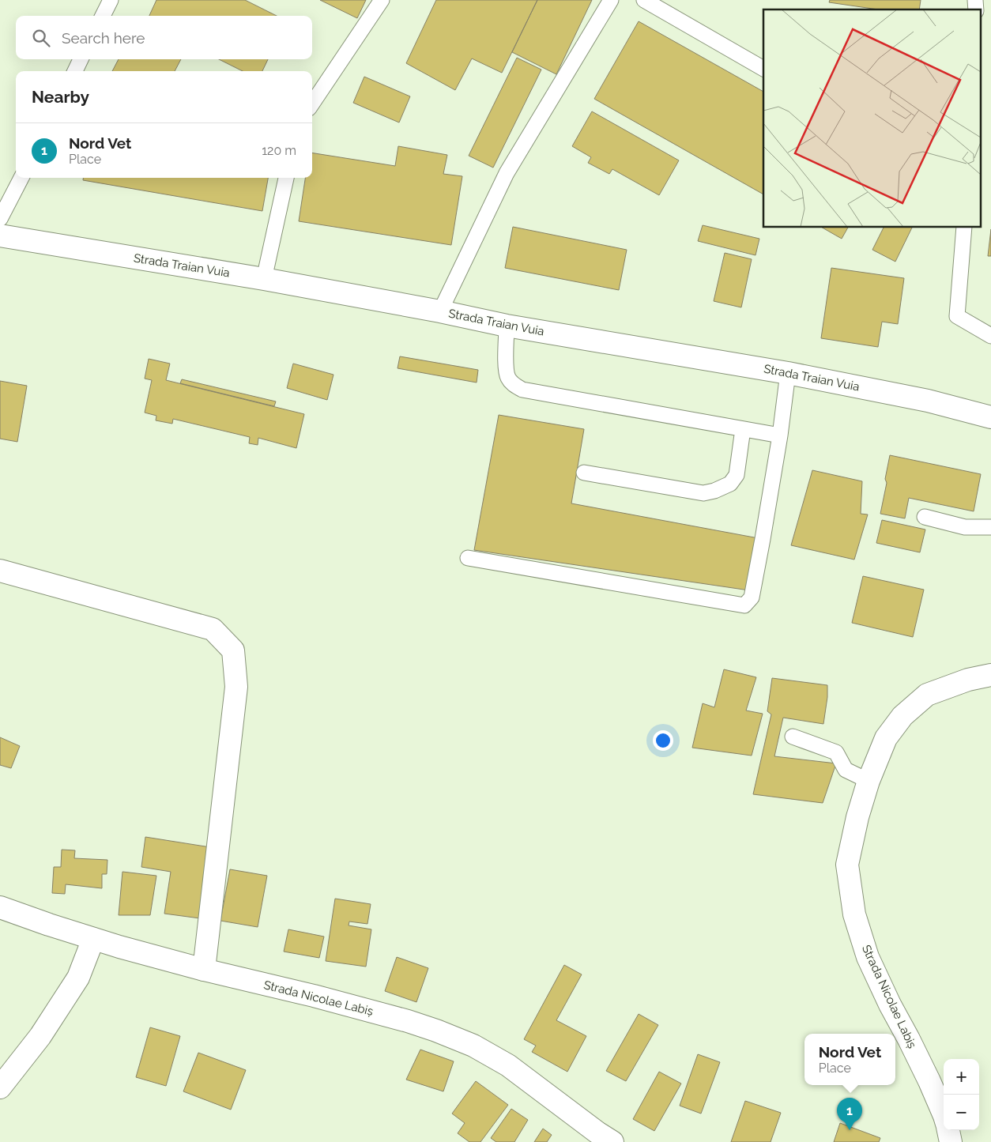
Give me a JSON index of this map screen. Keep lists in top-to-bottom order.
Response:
{
  "streets": {
    "street": ["Strada Traian Vuia", "Strada Nicolae Labiș"]
  },
  "page": {
    "search": "Search here",
    "heading": "Nearby",
    "list": [
      {
        "mark": "1",
        "name": "Nord Vet",
        "note": "Place",
        "value": "120 m"
      }
    ],
    "popup": ["Nord Vet", "Place"],
    "map_buttons": ["+", "−"],
    "pins": "1"
  }
}
